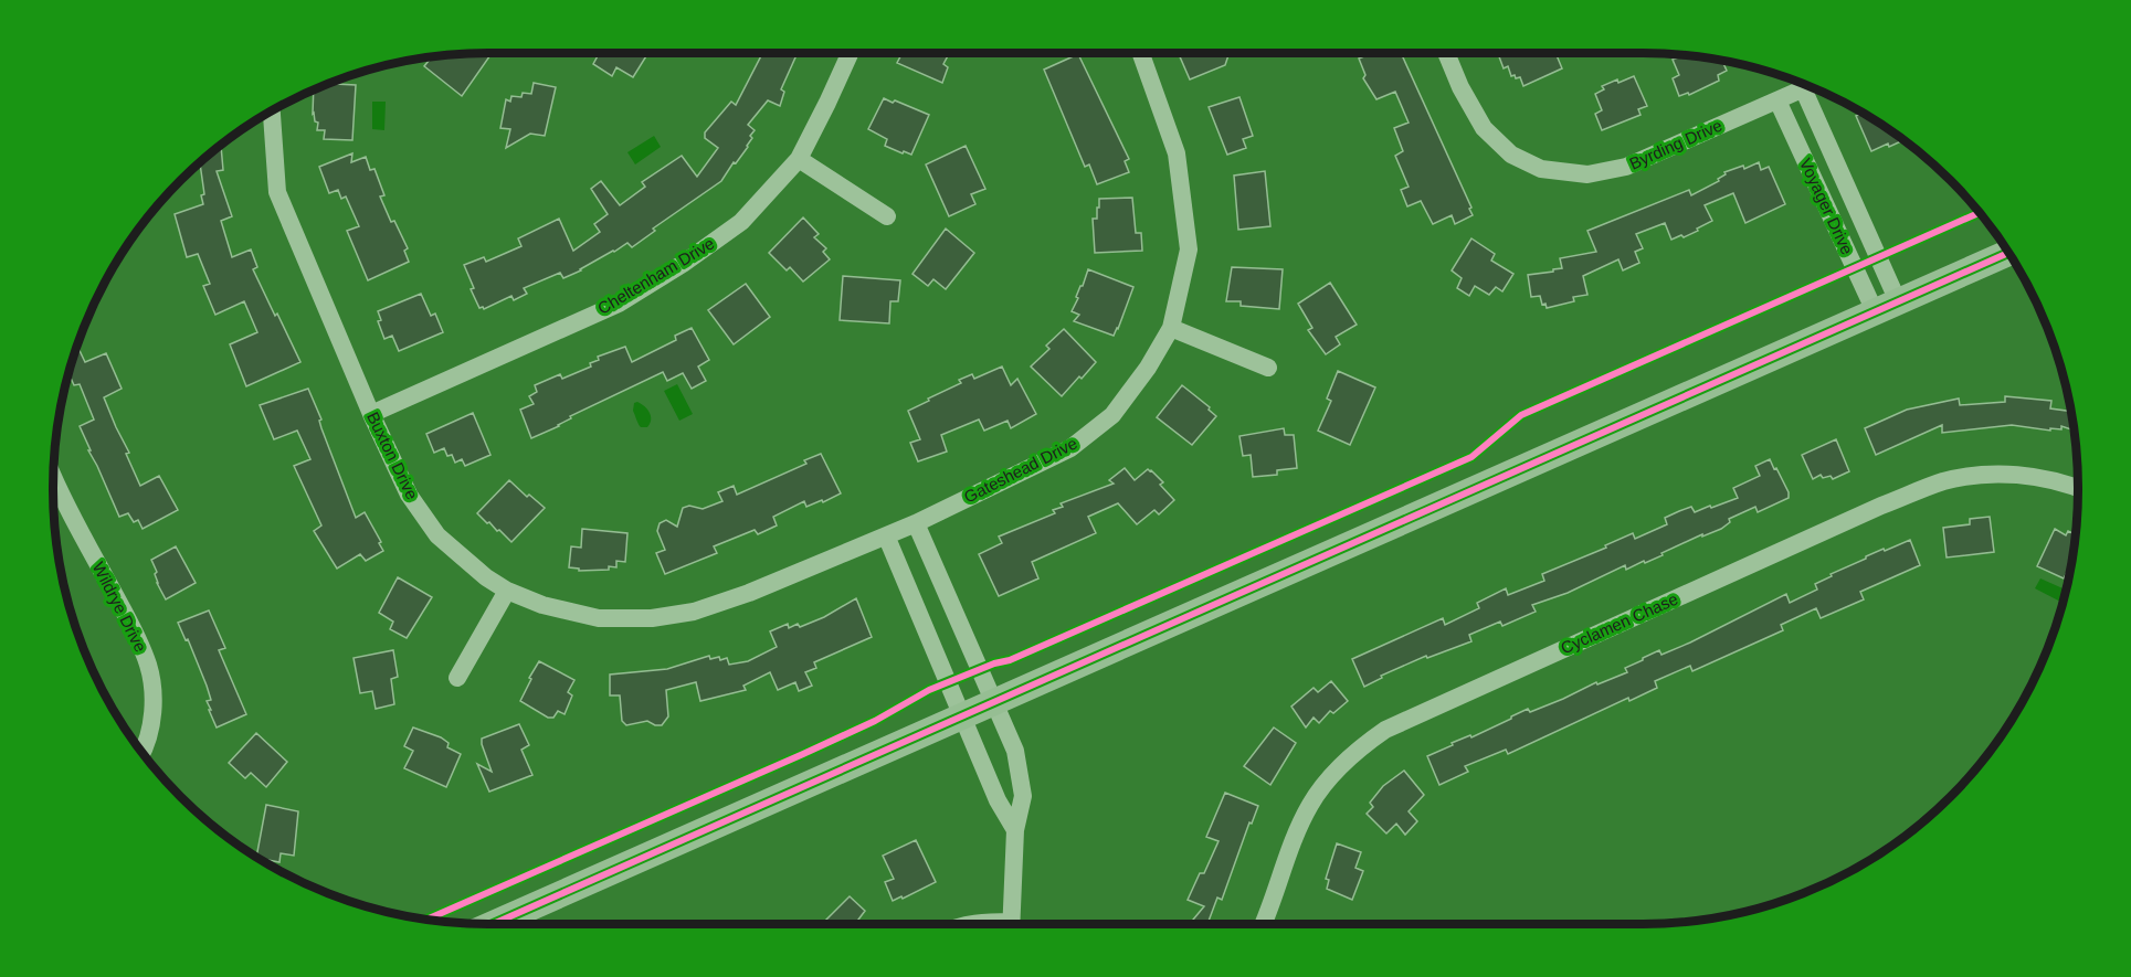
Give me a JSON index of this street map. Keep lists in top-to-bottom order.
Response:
{
  "streets": {
    "street": [
      "Byrding Drive",
      "Voyager Drive",
      "Cheltenham Drive",
      "Buxton Drive",
      "Gateshead Drive",
      "Wildrye Drive",
      "Cyclamen Chase"
    ]
  },
  "crossings": [
    ["Byrding Drive", "Voyager Drive"],
    ["Cheltenham Drive", "Buxton Drive"],
    ["Buxton Drive", "Gateshead Drive"]
  ]
}
